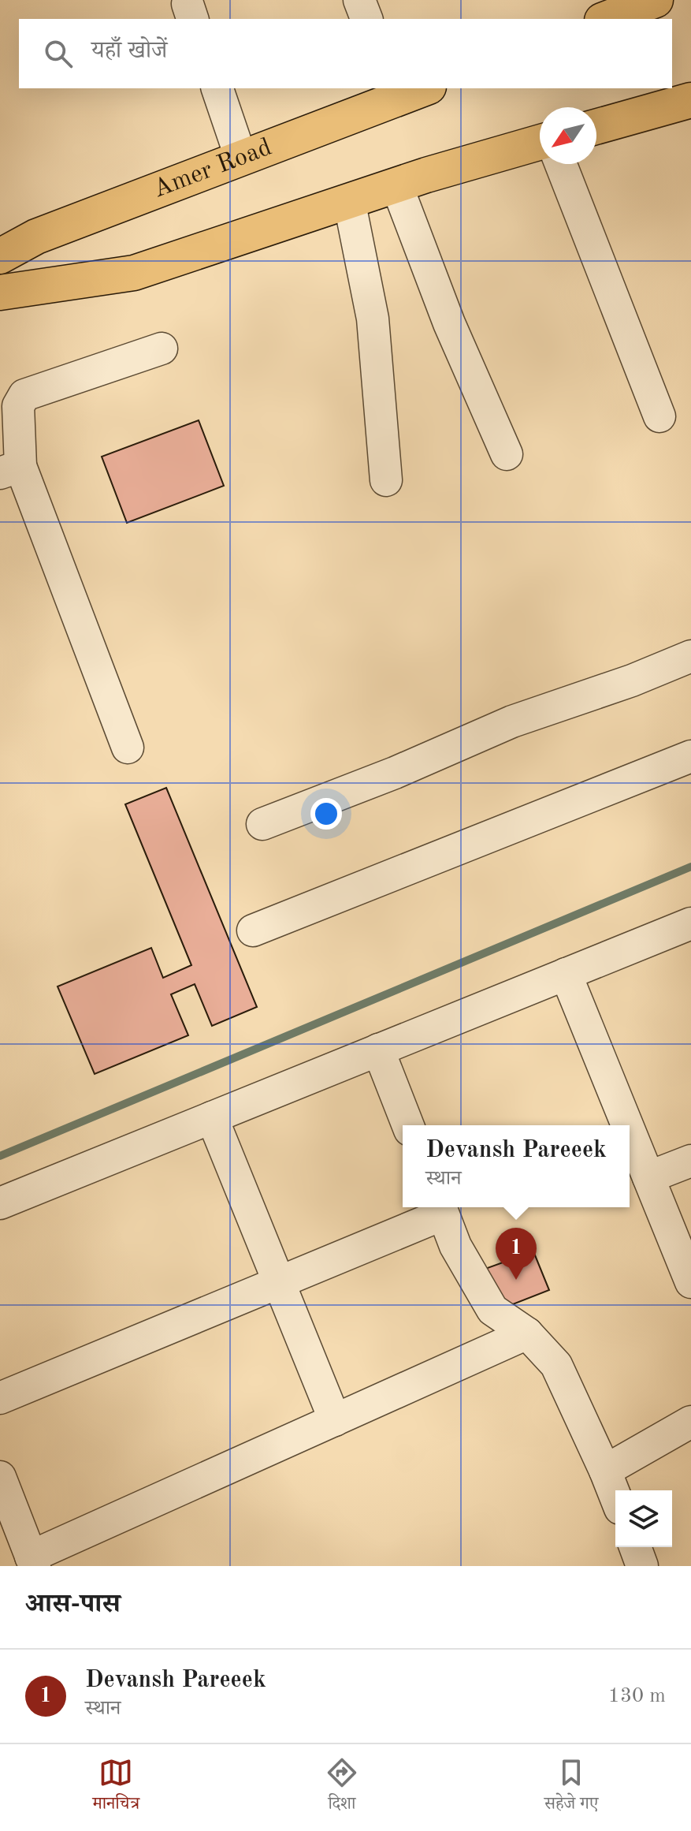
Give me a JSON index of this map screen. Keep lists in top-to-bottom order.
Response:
{
  "streets": {
    "main road": ["Amer Road"]
  },
  "north": "bottom left",
  "page": {
    "search": "यहाँ खोजें",
    "popup": ["Devansh Pareeek", "स्थान"],
    "pins": "1",
    "heading": "आस-पास",
    "list": [
      {
        "mark": "1",
        "name": "Devansh Pareeek",
        "note": "स्थान",
        "value": "130 m"
      }
    ],
    "nav": ["मानचित्र", "दिशा", "सहेजे गए"]
  }
}
